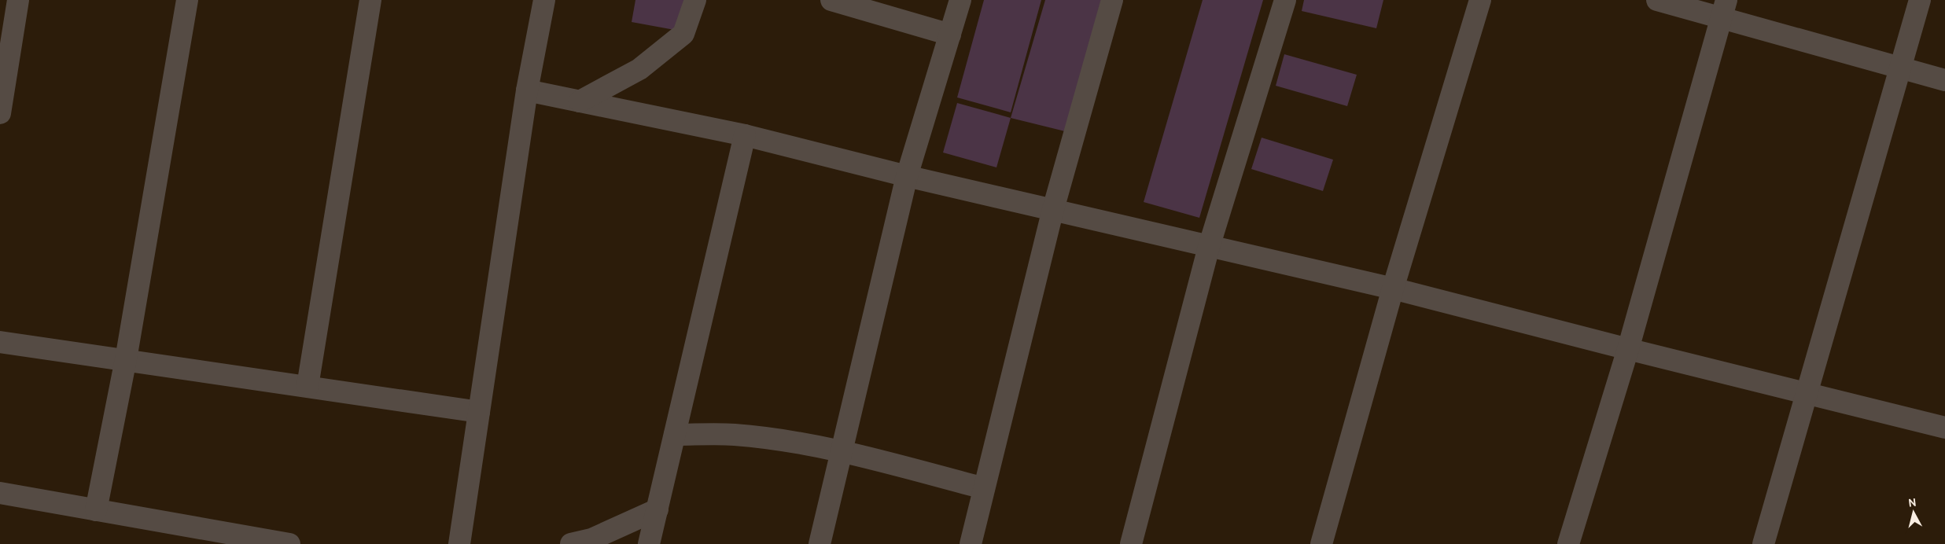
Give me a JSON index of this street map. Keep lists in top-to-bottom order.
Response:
{
  "north": "top"
}
